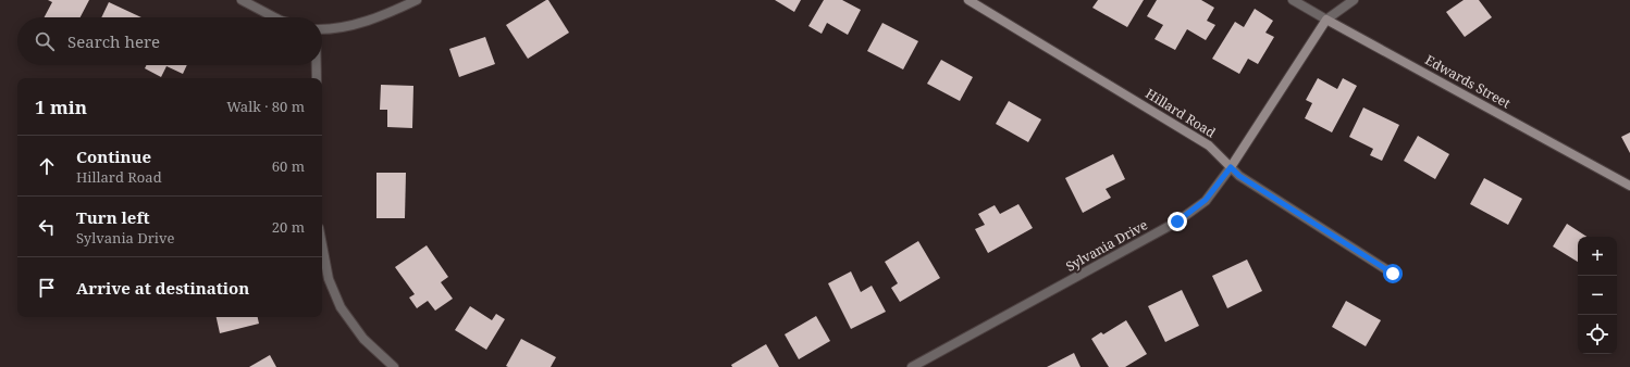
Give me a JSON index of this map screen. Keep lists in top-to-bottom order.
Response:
{
  "streets": {
    "street": ["Edwards Street", "Hillard Road", "Sylvania Drive"]
  },
  "crossings": [
    ["Edwards Street", "Sylvania Drive"],
    ["Hillard Road", "Sylvania Drive"]
  ],
  "page": {
    "search": "Search here",
    "heading": ["1 min", "Walk · 80 m"],
    "list": [
      ["Continue", "Hillard Road", "60 m"],
      ["Turn left", "Sylvania Drive", "20 m"],
      "Arrive at destination"
    ],
    "map_buttons": ["+", "−"]
  }
}
